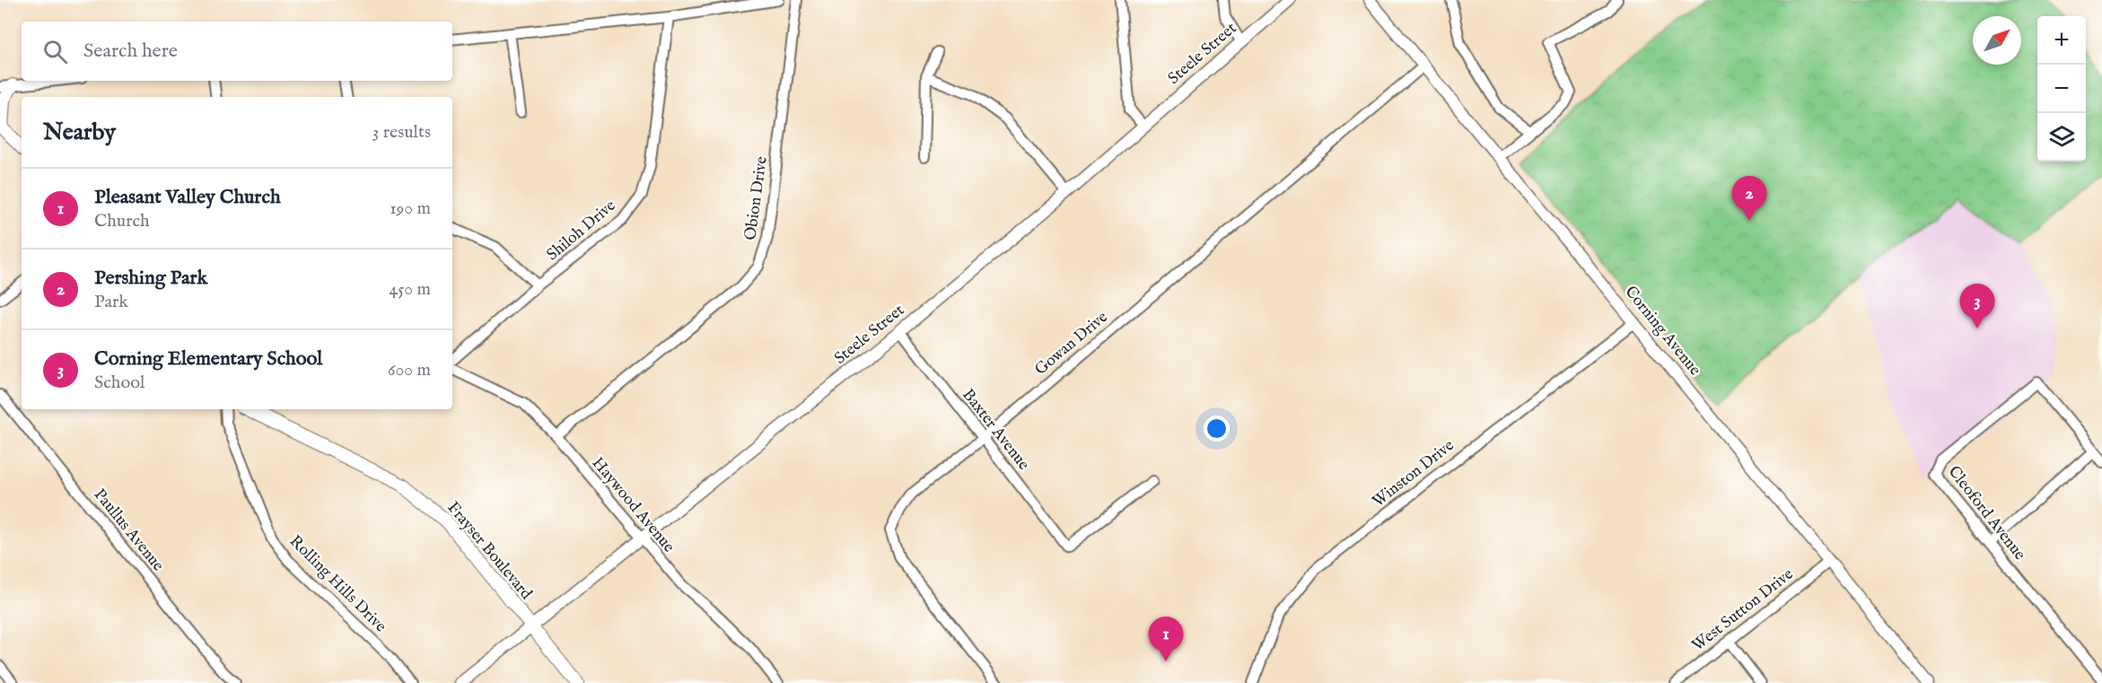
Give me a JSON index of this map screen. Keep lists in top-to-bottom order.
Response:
{
  "streets": {
    "main road": ["Frayser Boulevard"],
    "street": [
      "Steele Street",
      "Obion Drive",
      "Shiloh Drive",
      "Corning Avenue",
      "Gowan Drive",
      "Baxter Avenue",
      "Winston Drive",
      "Haywood Avenue",
      "Cleoford Avenue",
      "Paullus Avenue",
      "Rolling Hills Drive",
      "West Sutton Drive"
    ]
  },
  "crossings": [
    ["Steele Street", "Baxter Avenue"],
    ["Steele Street", "Haywood Avenue"],
    ["Steele Street", "Frayser Boulevard"],
    ["Obion Drive", "Haywood Avenue"],
    ["Corning Avenue", "Gowan Drive"],
    ["Corning Avenue", "Winston Drive"],
    ["Corning Avenue", "West Sutton Drive"],
    ["Gowan Drive", "Baxter Avenue"]
  ],
  "north": "top right",
  "page": {
    "map_buttons": ["+", "−"],
    "search": "Search here",
    "heading": ["Nearby", "3 results"],
    "list": [
      {
        "mark": "1",
        "name": "Pleasant Valley Church",
        "note": "Church",
        "value": "190 m"
      },
      {
        "mark": "2",
        "name": "Pershing Park",
        "note": "Park",
        "value": "450 m"
      },
      {
        "mark": "3",
        "name": "Corning Elementary School",
        "note": "School",
        "value": "600 m"
      }
    ],
    "pins": ["2", "3", "1"]
  }
}
